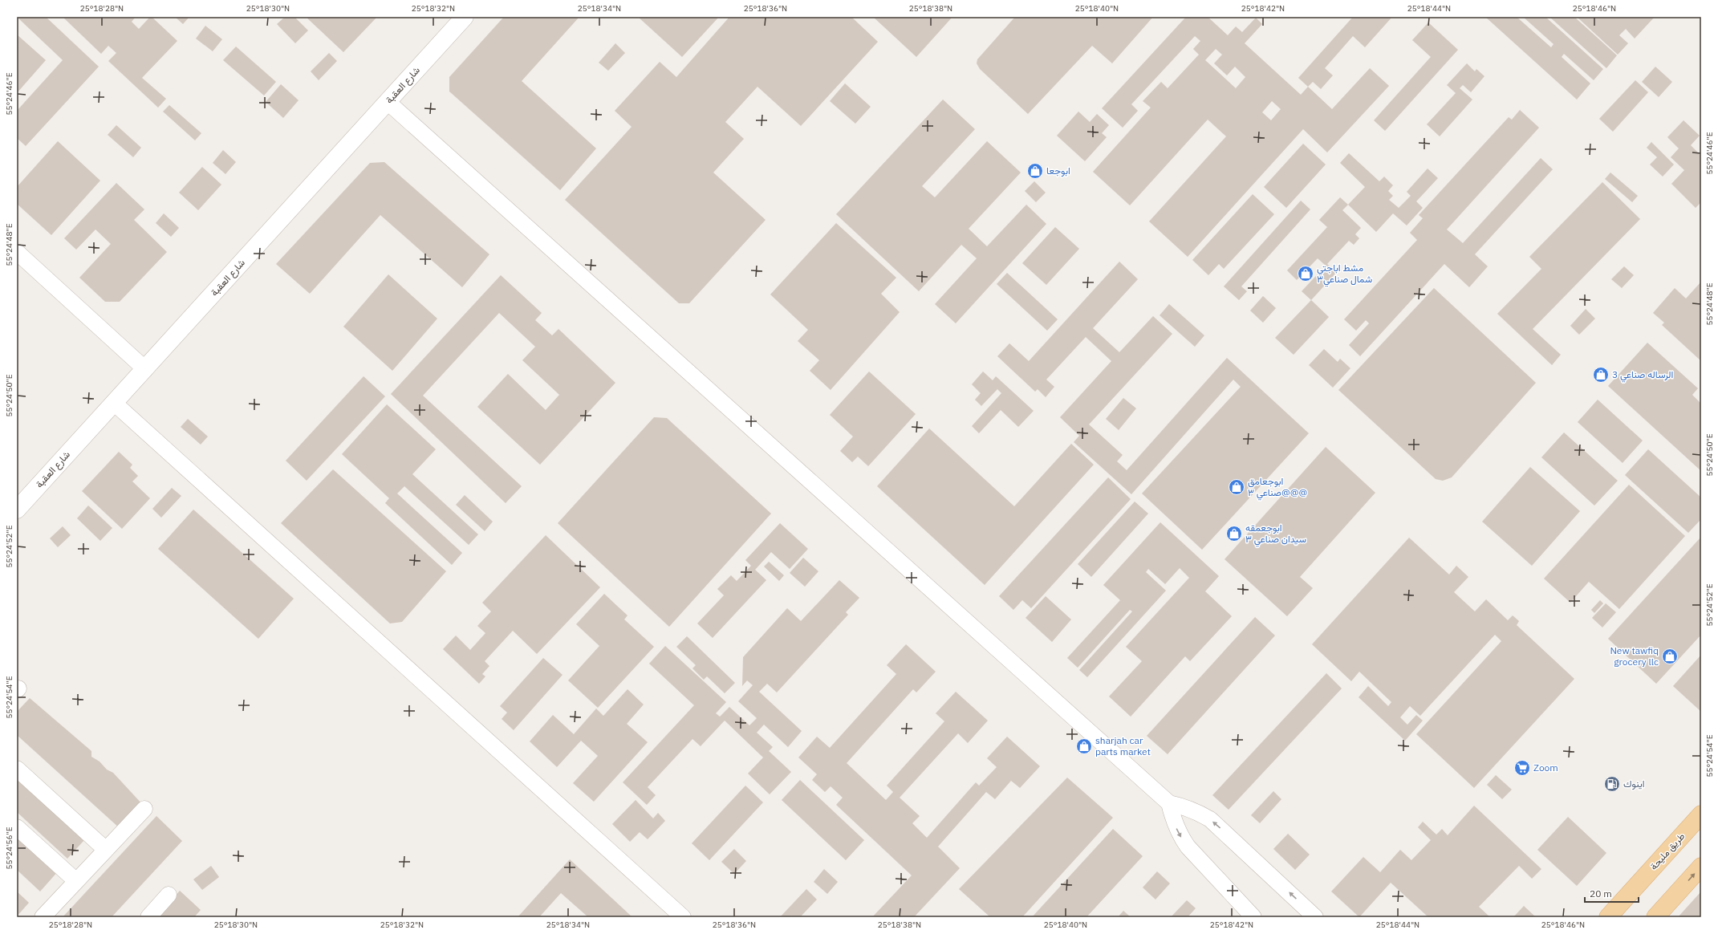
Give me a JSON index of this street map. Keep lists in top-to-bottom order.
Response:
{
  "streets": {
    "main road": ["طريق مليحة"],
    "street": ["شارع العقبة"]
  },
  "places": {
    "shop": [
      "ابوجعا",
      "مشط اباجتي شمال صناعي٣",
      "الرساله صناعي 3",
      "ابوجعامق صناعي ٣@@@",
      "ابوجعمقه سيدان صناعي ٣",
      "New tawfiq grocery llc",
      "sharjah car parts market"
    ],
    "supermarket": ["Zoom"],
    "fuel station": ["اينوك"]
  },
  "scale_bar": "20 m",
  "coordinates": [
    "25°18'28\"N",
    "25°18'30\"N",
    "25°18'32\"N",
    "25°18'34\"N",
    "25°18'36\"N",
    "25°18'38\"N",
    "25°18'40\"N",
    "25°18'42\"N",
    "25°18'44\"N",
    "25°18'46\"N",
    "55°24'46\"E",
    "55°24'48\"E",
    "55°24'50\"E",
    "55°24'52\"E",
    "55°24'54\"E",
    "55°24'56\"E"
  ]
}
